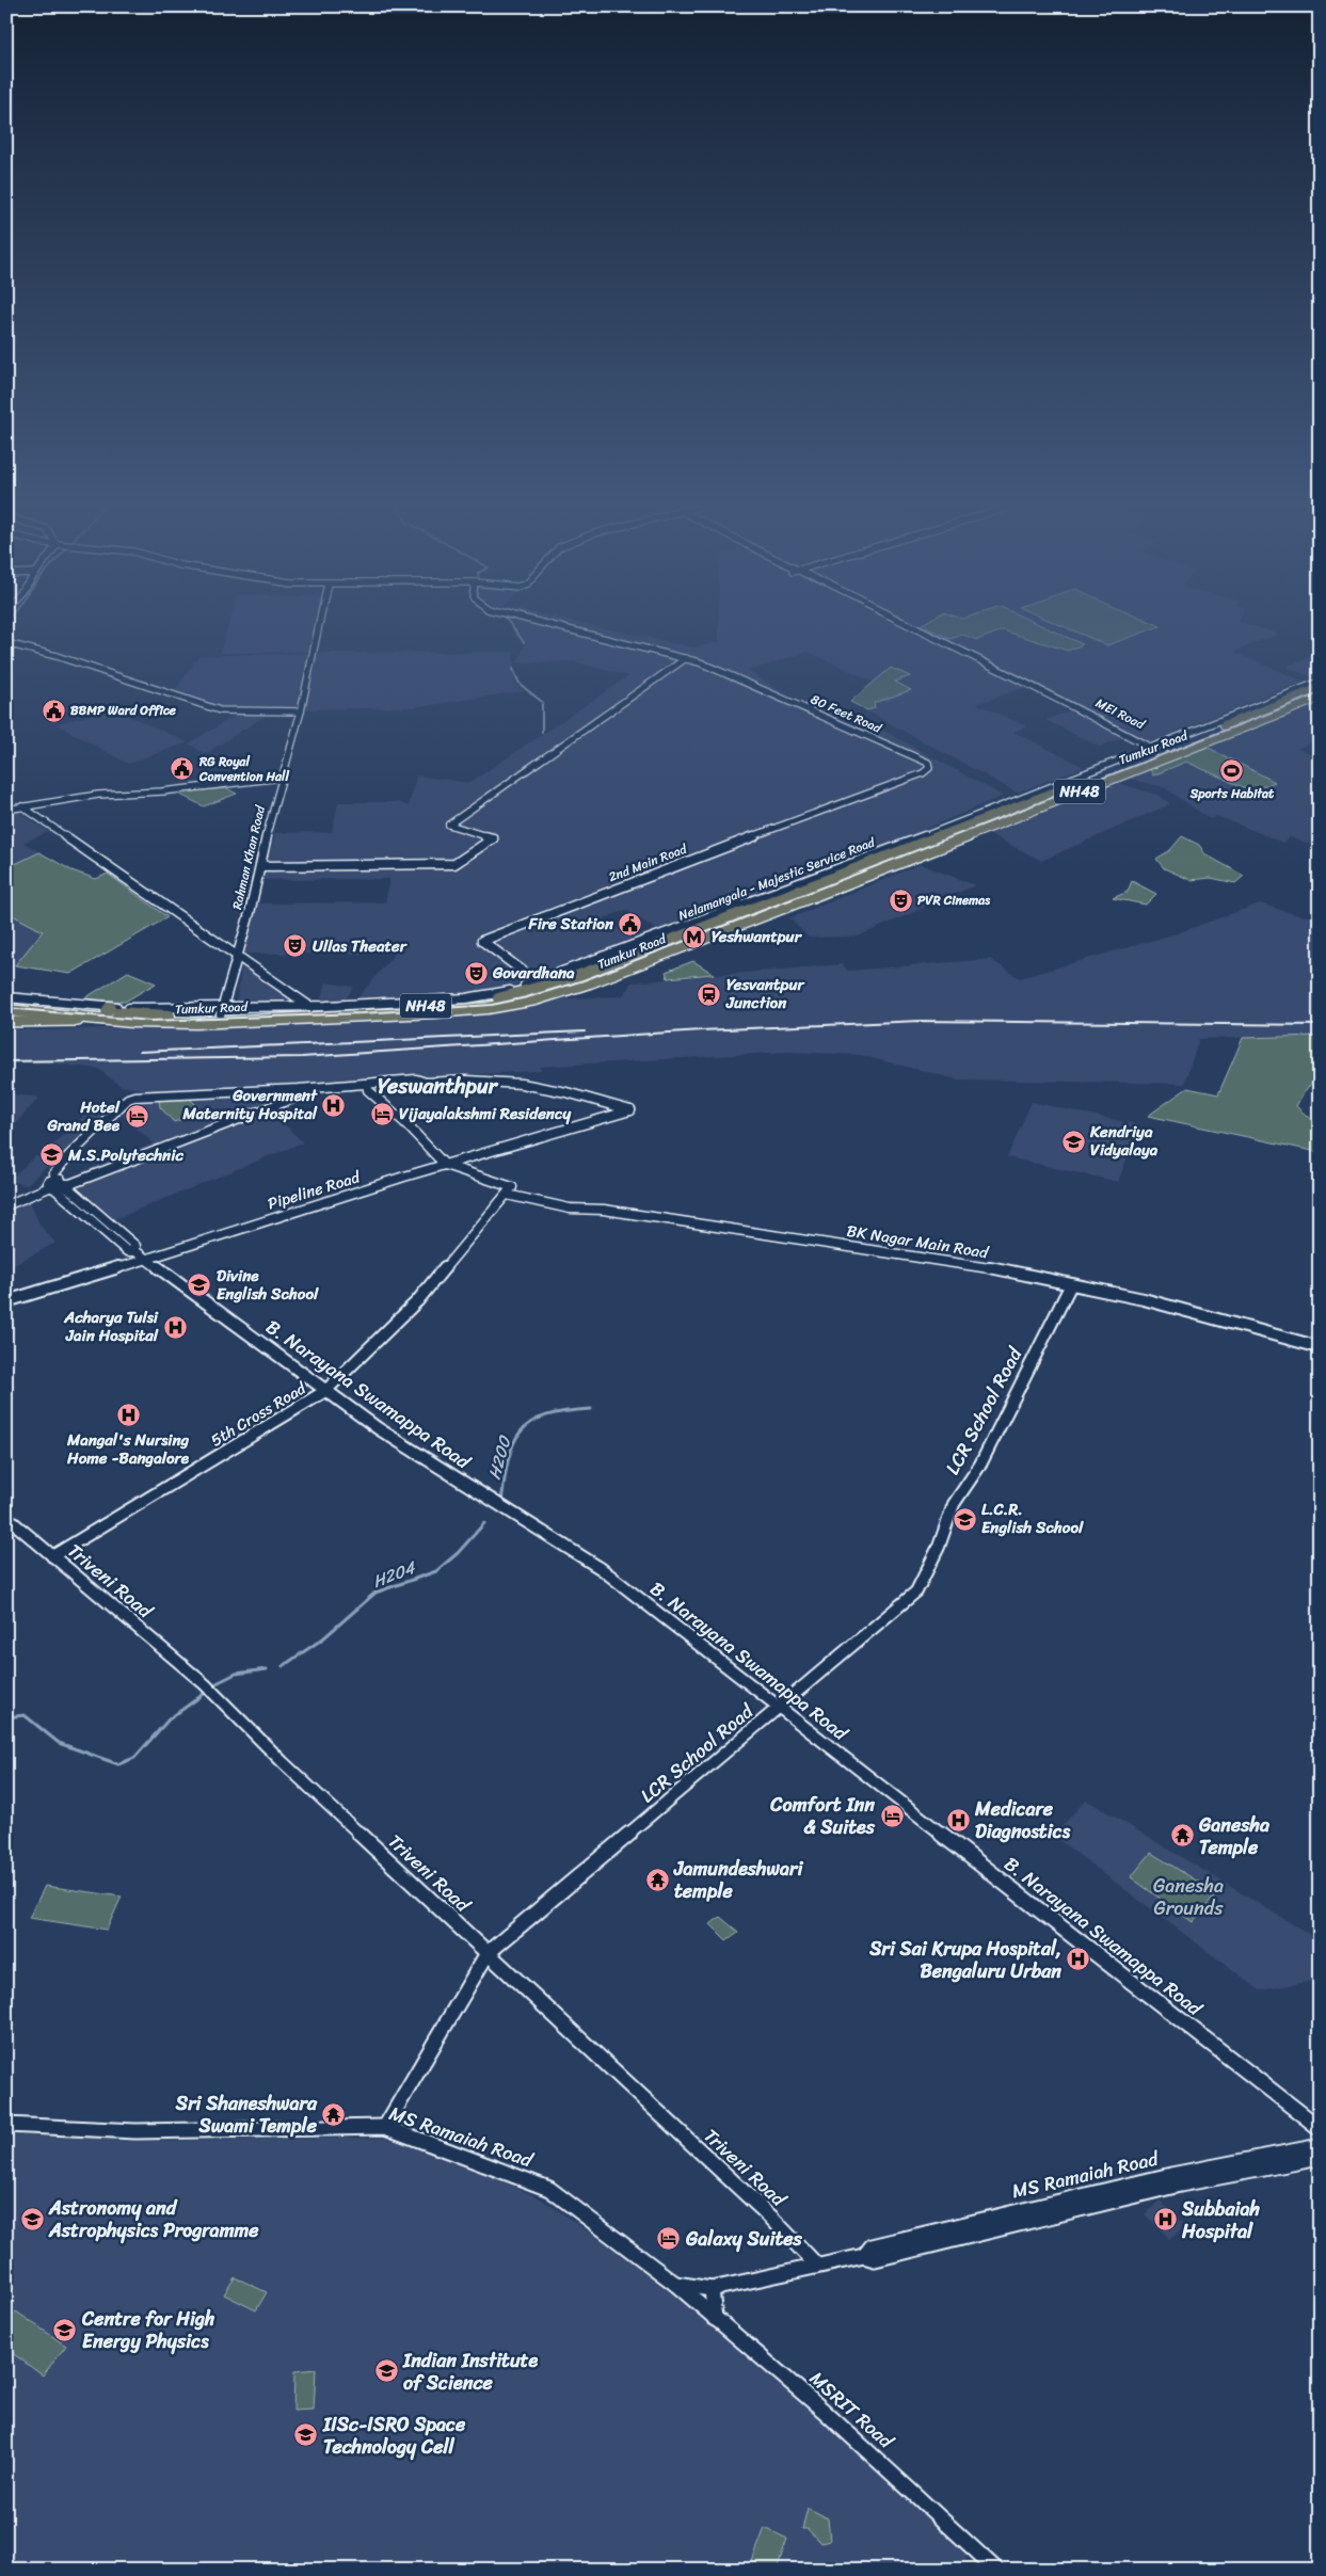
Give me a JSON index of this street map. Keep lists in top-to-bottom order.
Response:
{
  "streets": {
    "highway": ["Tumkur Road", "NH48"],
    "street": [
      "80 Feet Road",
      "MEI Road",
      "Rahman Khan Road",
      "2nd Main Road",
      "Nelamangala - Majestic Service Road",
      "Pipeline Road",
      "BK Nagar Main Road",
      "B. Narayana Swamappa Road",
      "LCR School Road",
      "5th Cross Road",
      "Triveni Road",
      "MS Ramaiah Road",
      "MSRIT Road"
    ]
  },
  "crossings": [
    ["80 Feet Road", "2nd Main Road"],
    ["MEI Road", "Tumkur Road"],
    ["MEI Road", "Nelamangala - Majestic Service Road"],
    ["Tumkur Road", "Rahman Khan Road"],
    ["Tumkur Road", "Nelamangala - Majestic Service Road"],
    ["Rahman Khan Road", "Nelamangala - Majestic Service Road"],
    ["2nd Main Road", "Nelamangala - Majestic Service Road"],
    ["Pipeline Road", "BK Nagar Main Road"],
    ["Pipeline Road", "B. Narayana Swamappa Road"],
    ["BK Nagar Main Road", "LCR School Road"],
    ["BK Nagar Main Road", "5th Cross Road"],
    ["B. Narayana Swamappa Road", "LCR School Road"],
    ["B. Narayana Swamappa Road", "5th Cross Road"],
    ["LCR School Road", "Triveni Road"],
    ["LCR School Road", "MS Ramaiah Road"],
    ["5th Cross Road", "Triveni Road"],
    ["Triveni Road", "MS Ramaiah Road"],
    ["MS Ramaiah Road", "MSRIT Road"]
  ],
  "districts": ["Yeswanthpur"],
  "water": ["H200", "H204"],
  "parks": ["Ganesha Grounds"],
  "places": {
    "public building": ["BBMP Ward Office", "RG Royal Convention Hall", "Fire Station"],
    "sports": ["Sports Habitat"],
    "theatre": ["PVR Cinemas", "Ullas Theater", "Govardhana"],
    "metro station": ["Yeshwantpur"],
    "station": ["Yesvantpur Junction"],
    "hospital": [
      "Government Maternity Hospital",
      "Acharya Tulsi Jain Hospital",
      "Mangal's Nursing Home -Bangalore",
      "Medicare Diagnostics",
      "Sri Sai Krupa Hospital, Bengaluru Urban",
      "Subbaiah Hospital"
    ],
    "hotel": [
      "Vijayalakshmi Residency",
      "Hotel Grand Bee",
      "Comfort Inn & Suites",
      "Galaxy Suites"
    ],
    "school or university": [
      "Kendriya Vidyalaya",
      "M.S.Polytechnic",
      "Divine English School",
      "L.C.R. English School",
      "Astronomy and Astrophysics Programme",
      "Centre for High Energy Physics",
      "Indian Institute of Science",
      "IISc-ISRO Space Technology Cell"
    ],
    "temple": ["Ganesha Temple", "Jamundeshwari temple", "Sri Shaneshwara Swami Temple"]
  }
}
